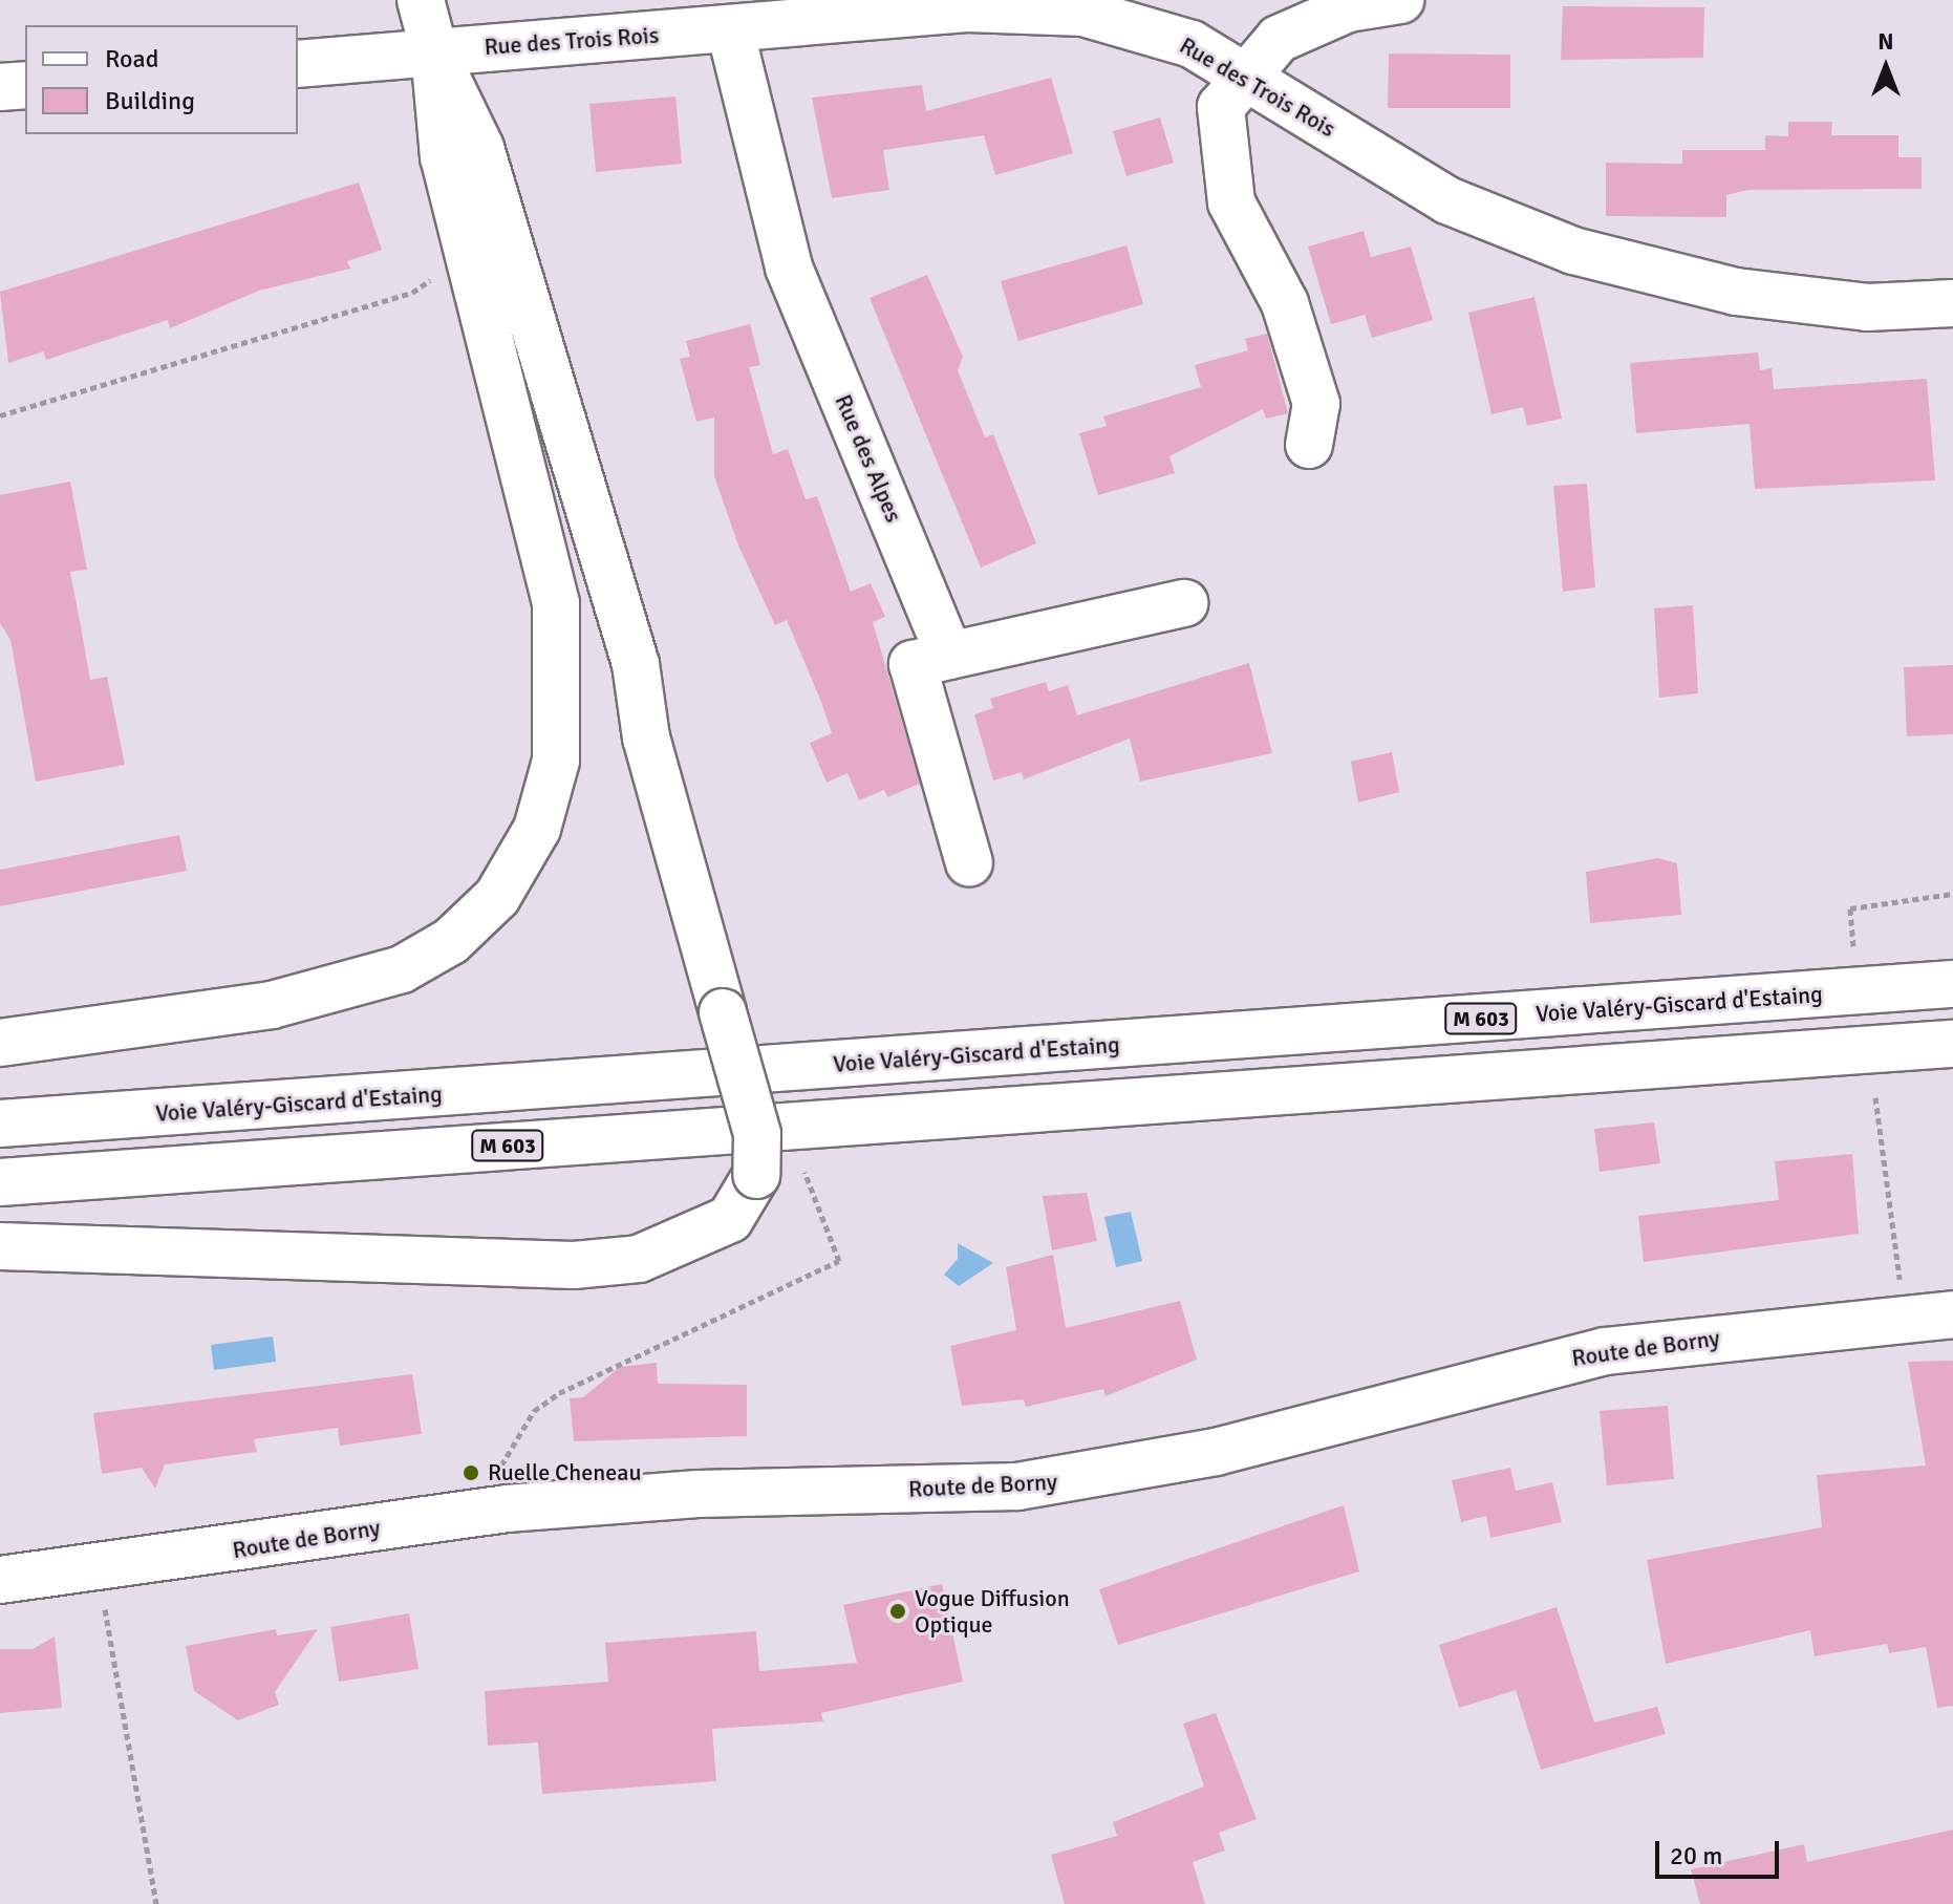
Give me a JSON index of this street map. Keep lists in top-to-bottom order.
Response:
{
  "streets": {
    "main road": [
      "Rue des Trois Rois",
      "Rue des Alpes",
      "Voie Valéry-Giscard d'Estaing",
      "M 603",
      "Route de Borny"
    ]
  },
  "crossings": [
    ["Rue des Trois Rois", "Rue des Alpes"]
  ],
  "places": ["Ruelle Cheneau", "Vogue Diffusion Optique"],
  "legend": ["Road", "Building"],
  "scale_bar": "20 m",
  "north": "top"
}
